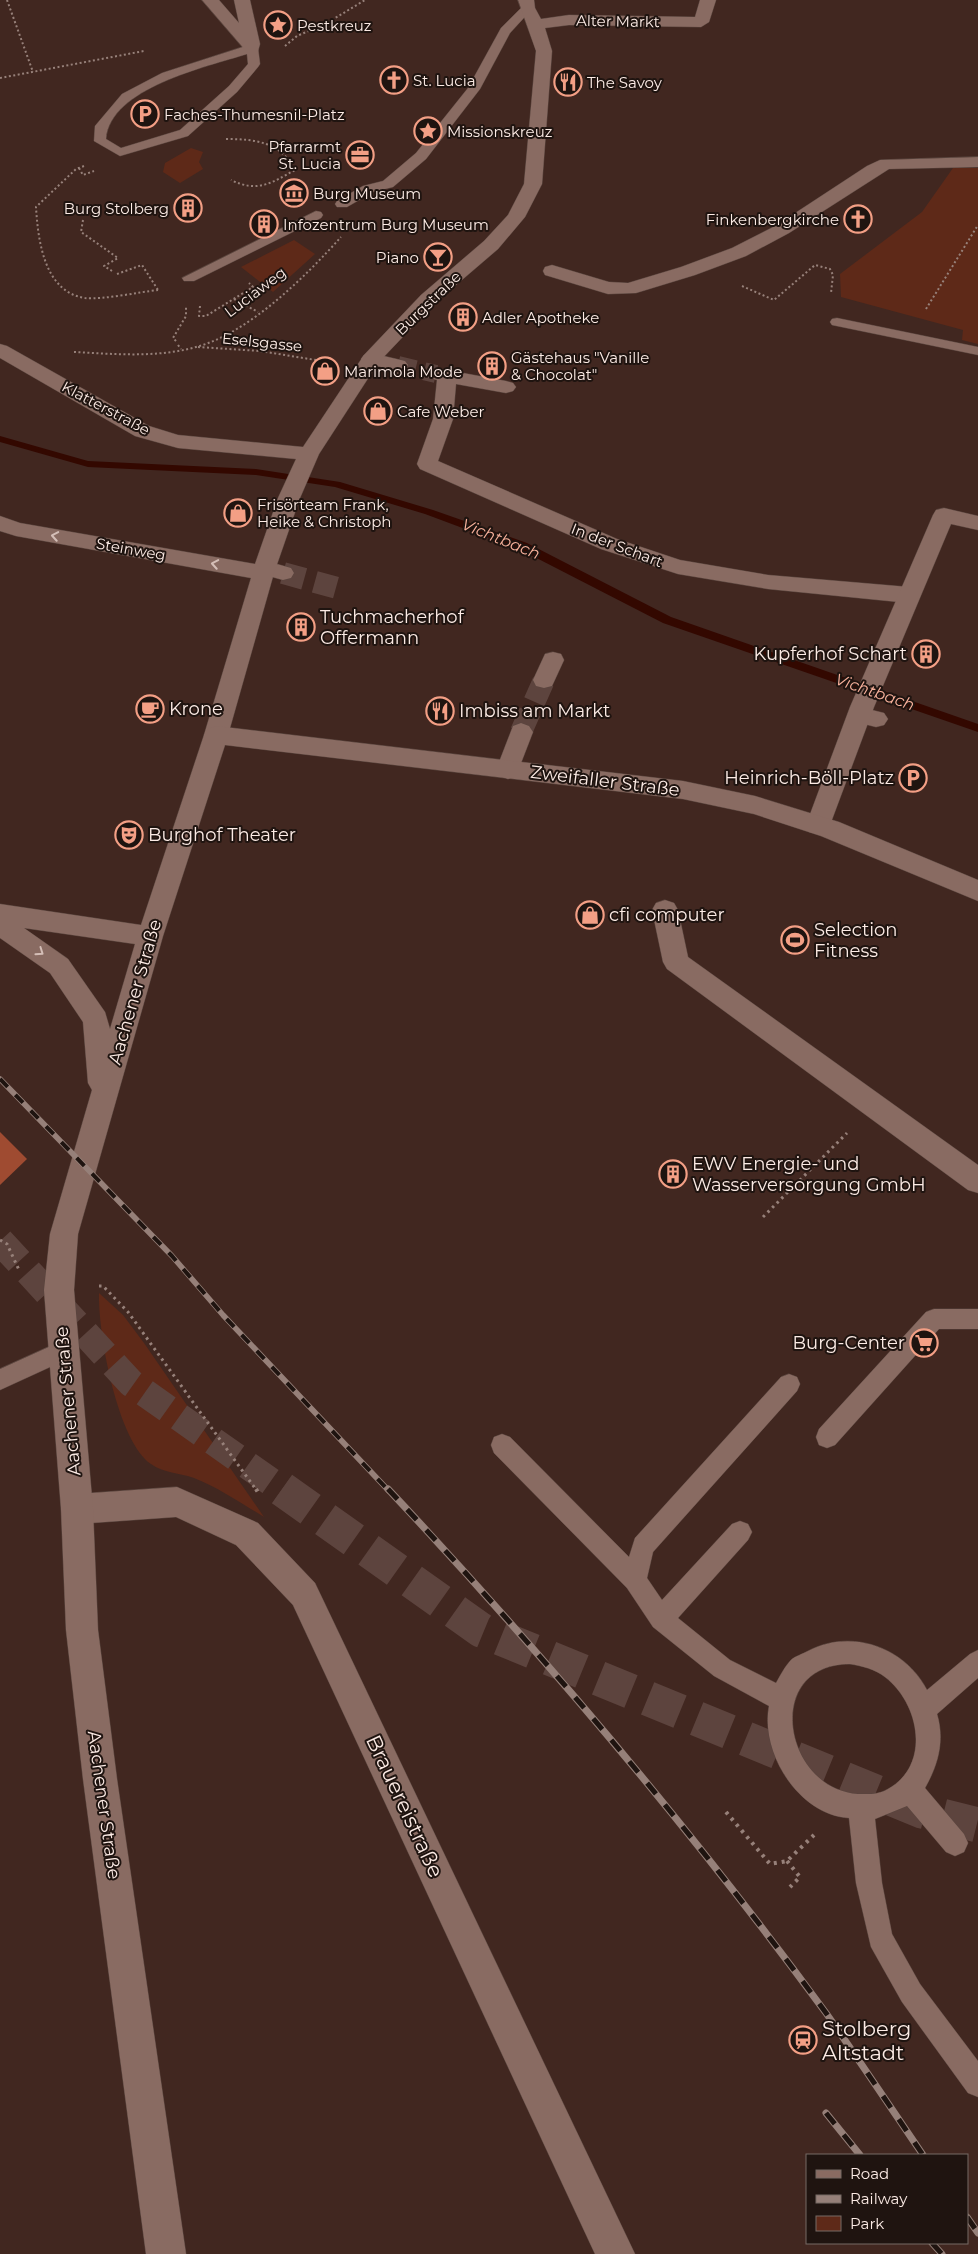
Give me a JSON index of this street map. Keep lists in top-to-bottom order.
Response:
{
  "streets": {
    "street": [
      "Alter Markt",
      "Burgstraße",
      "Klatterstraße",
      "In der Schart",
      "Steinweg",
      "Zweifaller Straße",
      "Aachener Straße",
      "Brauereistraße"
    ],
    "lane": ["Luciaweg"],
    "path": ["Eselsgasse"]
  },
  "crossings": [
    ["Alter Markt", "Burgstraße"],
    ["Luciaweg", "Eselsgasse"],
    ["Burgstraße", "Klatterstraße"],
    ["Burgstraße", "Steinweg"],
    ["Burgstraße", "Aachener Straße"],
    ["Steinweg", "Aachener Straße"],
    ["Zweifaller Straße", "Aachener Straße"],
    ["Aachener Straße", "Brauereistraße"]
  ],
  "one_way": ["Steinweg"],
  "water": ["Vichtbach"],
  "places": {
    "place": ["Pestkreuz", "Missionskreuz"],
    "church": ["St. Lucia", "Finkenbergkirche"],
    "restaurant": ["The Savoy", "Imbiss am Markt"],
    "parking": ["Faches-Thumesnil-Platz", "Heinrich-Böll-Platz"],
    "office": ["Pfarrarmt St. Lucia"],
    "museum": ["Burg Museum"],
    "building": [
      "Burg Stolberg",
      "Infozentrum Burg Museum",
      "Adler Apotheke",
      "Gästehaus \"Vanille & Chocolat\"",
      "Tuchmacherhof Offermann",
      "Kupferhof Schart",
      "EWV Energie- und Wasserversorgung GmbH"
    ],
    "bar": ["Piano"],
    "shop": [
      "Marimola Mode",
      "Cafe Weber",
      "Frisörteam Frank, Heike & Christoph",
      "cfi computer"
    ],
    "cafe": ["Krone"],
    "theatre": ["Burghof Theater"],
    "sports": ["Selection Fitness"],
    "supermarket": ["Burg-Center"],
    "station": ["Stolberg Altstadt"]
  },
  "legend": ["Road", "Railway", "Park"]
}
